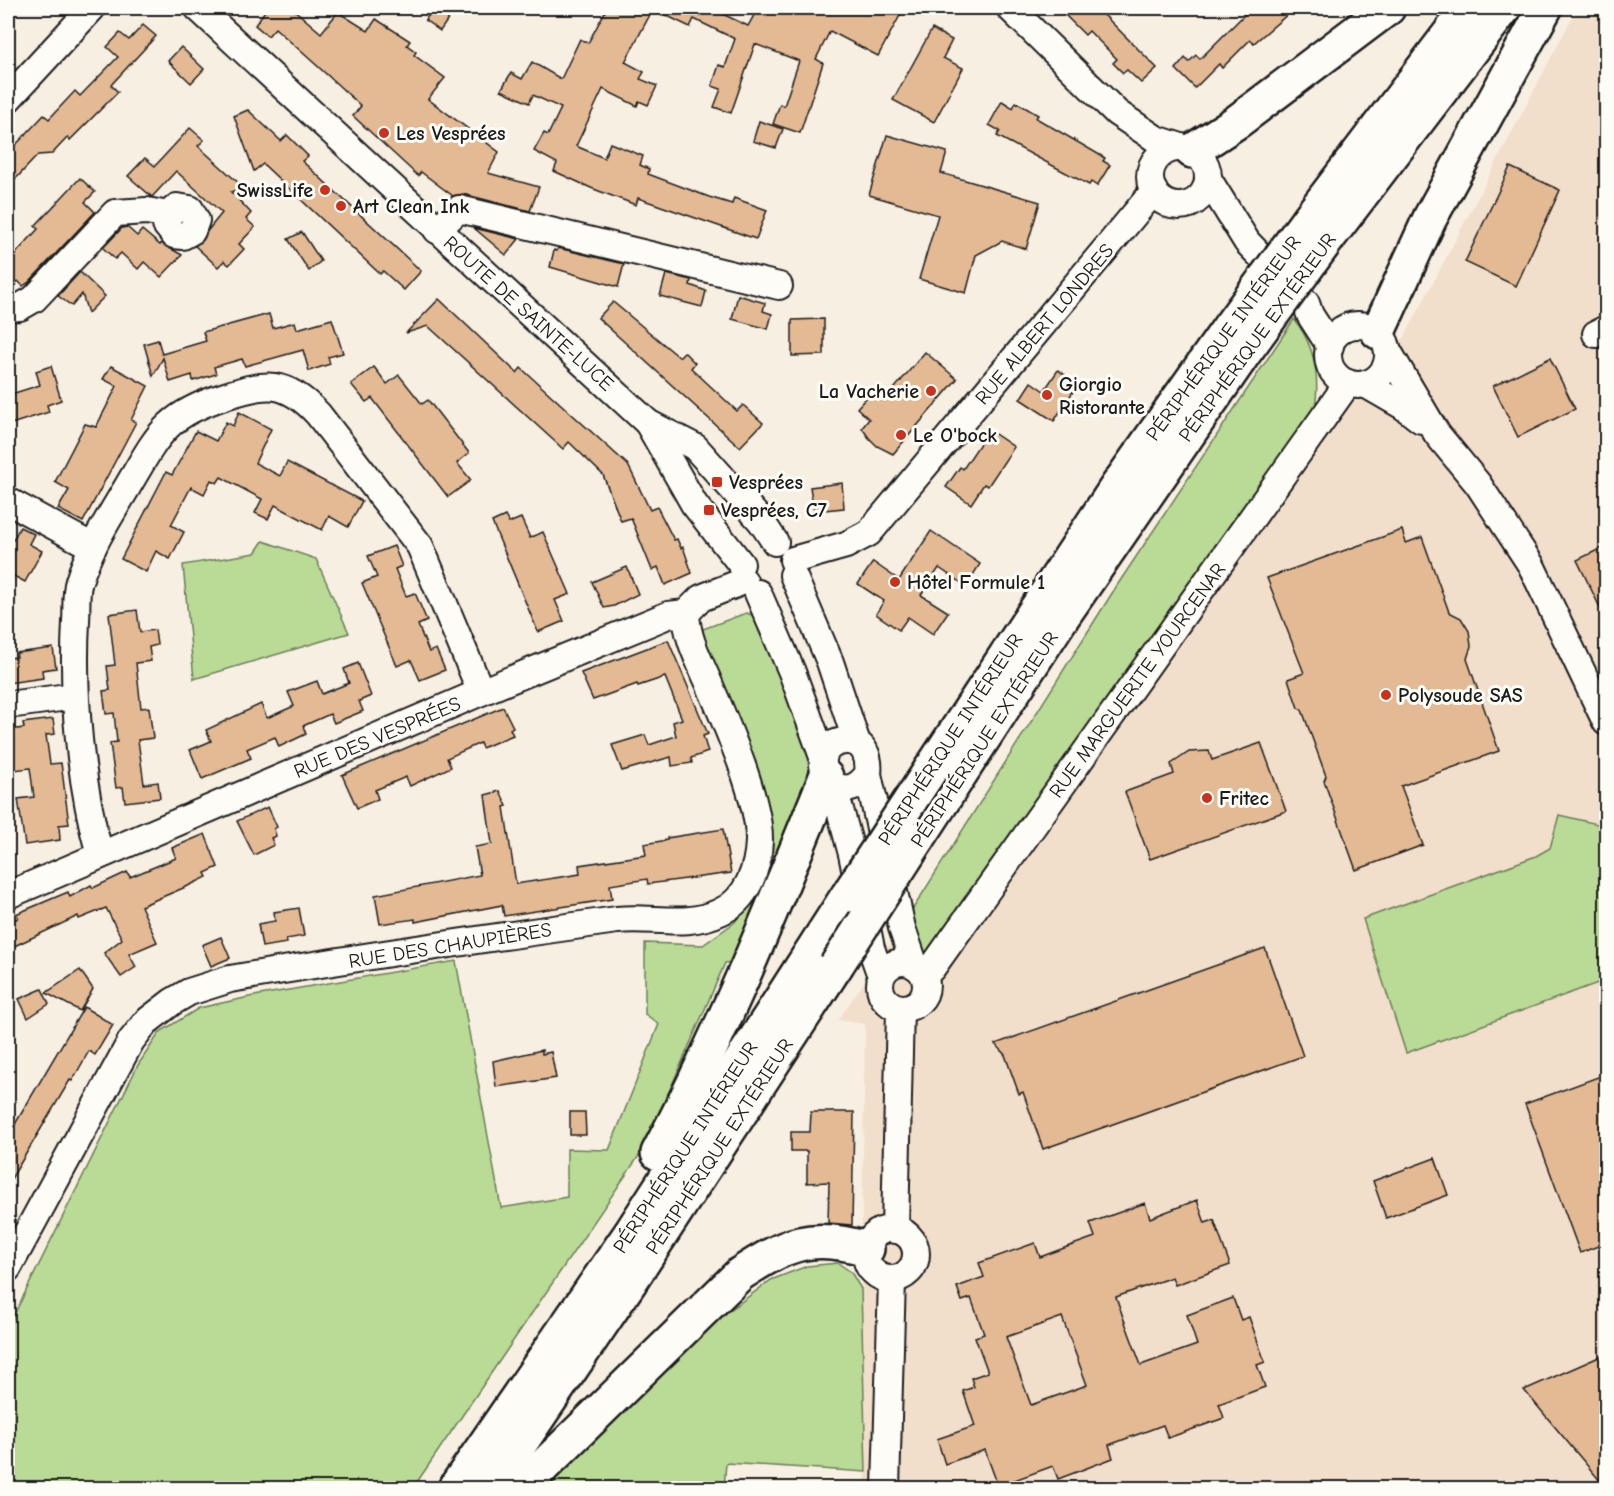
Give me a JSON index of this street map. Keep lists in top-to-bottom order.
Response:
{
  "streets": {
    "highway": ["PÉRIPHÉRIQUE EXTÉRIEUR", "PÉRIPHÉRIQUE INTÉRIEUR"],
    "street": [
      "ROUTE DE SAINTE-LUCE",
      "RUE ALBERT LONDRES",
      "RUE MARGUERITE YOURCENAR",
      "RUE DES VESPRÉES",
      "RUE DES CHAUPIÈRES"
    ]
  },
  "crossings": [
    ["ROUTE DE SAINTE-LUCE", "RUE ALBERT LONDRES"],
    ["ROUTE DE SAINTE-LUCE", "RUE MARGUERITE YOURCENAR"],
    ["ROUTE DE SAINTE-LUCE", "RUE DES VESPRÉES"],
    ["RUE ALBERT LONDRES", "RUE DES VESPRÉES"],
    ["PÉRIPHÉRIQUE EXTÉRIEUR", "PÉRIPHÉRIQUE INTÉRIEUR"],
    ["RUE DES VESPRÉES", "RUE DES CHAUPIÈRES"]
  ],
  "places": {
    "other": [
      "Les Vesprées",
      "SwissLife",
      "Art Clean Ink",
      "La Vacherie",
      "Giorgio Ristorante",
      "Le O'bock",
      "Hôtel Formule 1",
      "Polysoude SAS",
      "Fritec"
    ],
    "transit": ["Vesprées", "Vesprées, C7"]
  }
}
